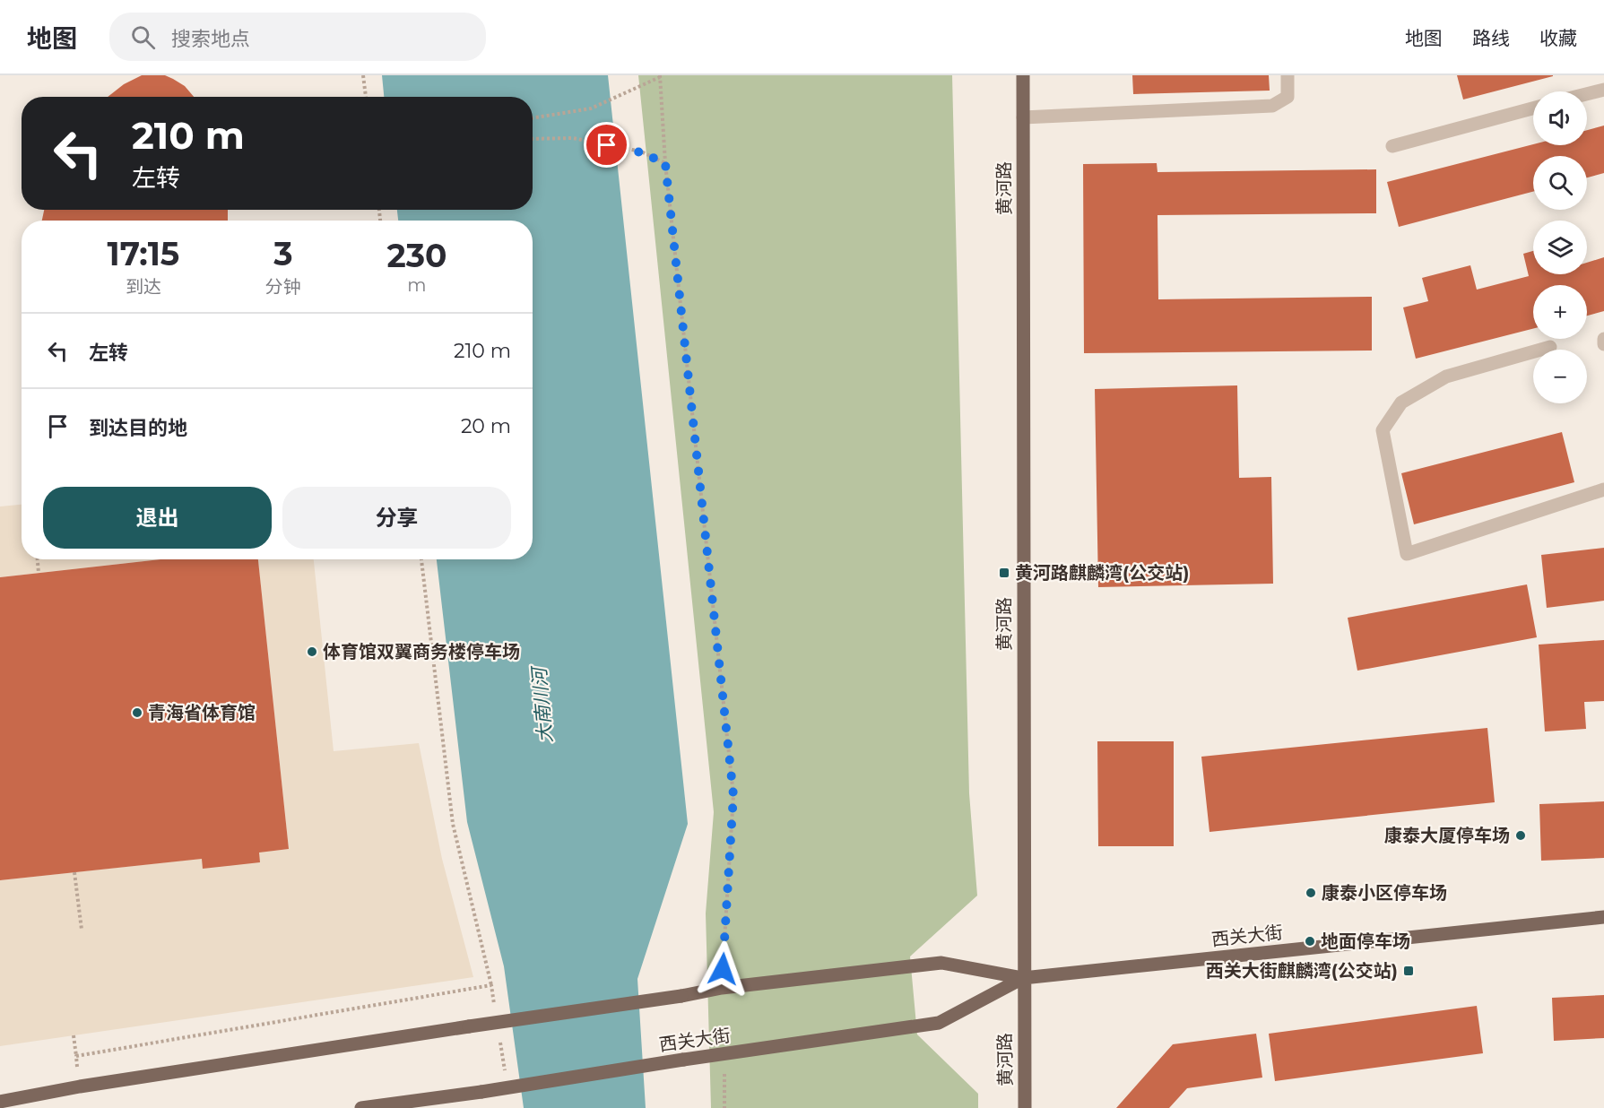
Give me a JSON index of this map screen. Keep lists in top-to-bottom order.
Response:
{
  "streets": {
    "main road": ["黄河路", "西关大街"]
  },
  "crossings": [
    ["黄河路", "西关大街"]
  ],
  "water": ["大南川河"],
  "places": {
    "transit": ["黄河路麒麟湾(公交站)", "西关大街麒麟湾(公交站)"],
    "other": [
      "体育馆双翼商务楼停车场",
      "青海省体育馆",
      "康泰大厦停车场",
      "康泰小区停车场",
      "地面停车场"
    ]
  },
  "page": {
    "header": "地图",
    "search": "搜索地点",
    "nav": ["地图", "路线", "收藏"],
    "map_buttons": ["+", "−"],
    "turn": ["210 m", "左转"],
    "eta": [
      "17:15",
      "到达",
      "3",
      "分钟",
      "230",
      "m"
    ],
    "list": [
      {
        "name": "左转",
        "value": "210 m"
      },
      {
        "name": "到达目的地",
        "value": "20 m"
      }
    ],
    "buttons": ["退出", "分享"]
  }
}
